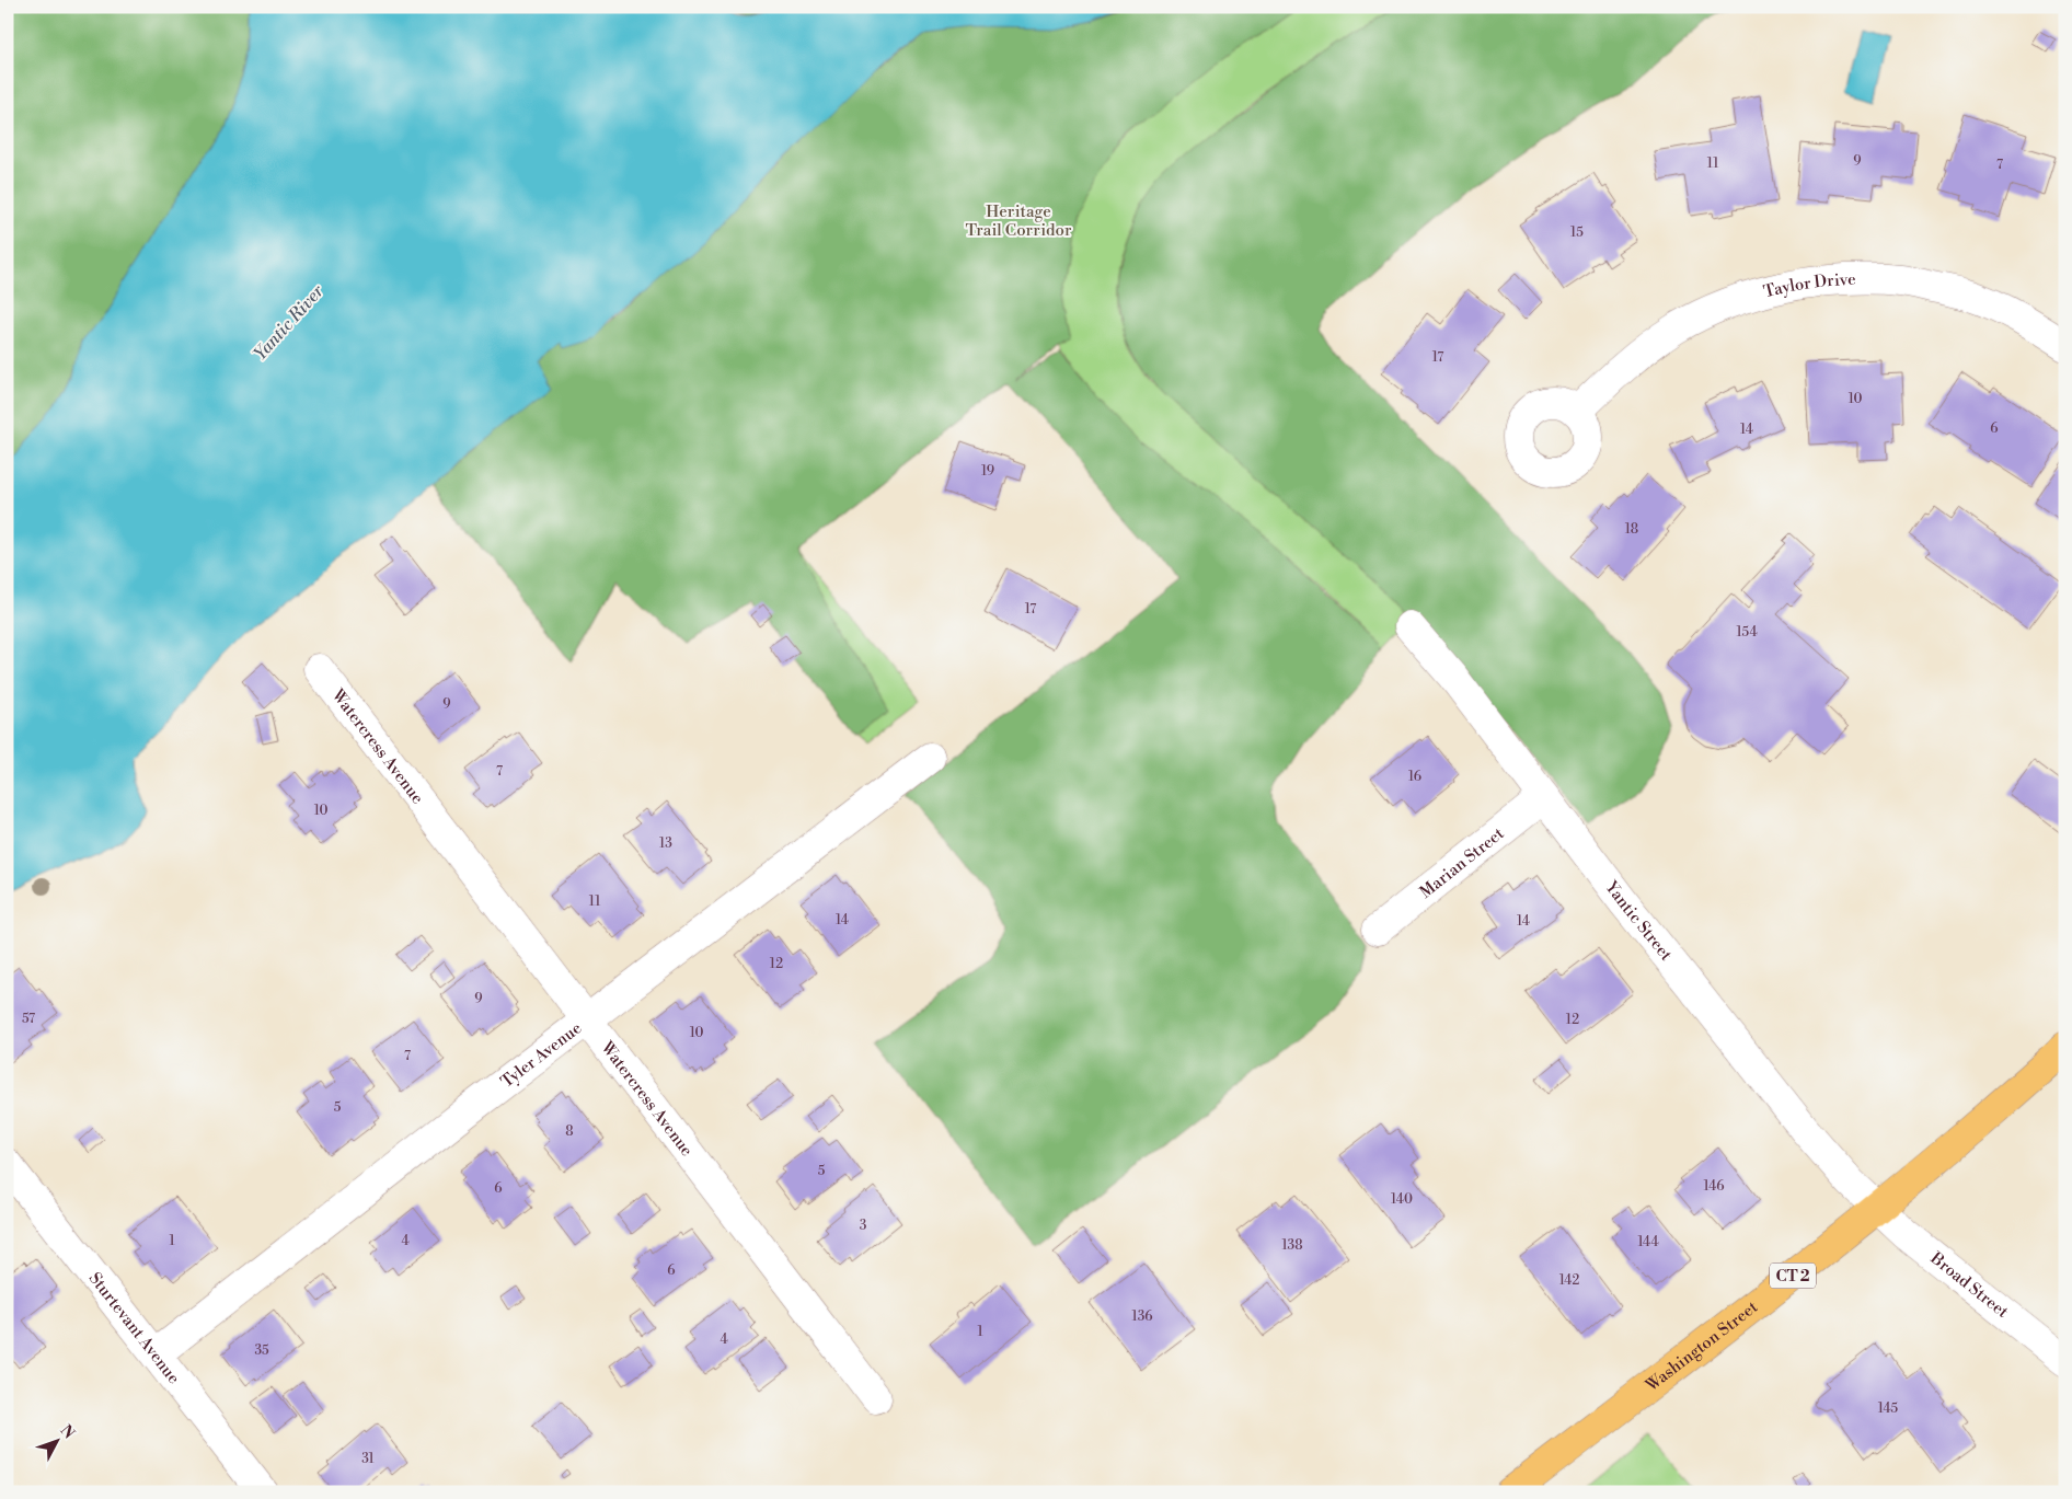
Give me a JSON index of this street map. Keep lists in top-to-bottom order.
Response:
{
  "streets": {
    "highway": ["CT 2", "Washington Street"],
    "street": [
      "Taylor Drive",
      "Watercress Avenue",
      "Marian Street",
      "Yantic Street",
      "Tyler Avenue",
      "Broad Street",
      "Sturtevant Avenue"
    ]
  },
  "crossings": [
    ["Watercress Avenue", "Tyler Avenue"],
    ["Marian Street", "Yantic Street"],
    ["Yantic Street", "Broad Street"],
    ["Yantic Street", "Washington Street"],
    ["Tyler Avenue", "Sturtevant Avenue"],
    ["Broad Street", "Washington Street"]
  ],
  "water": ["Yantic River"],
  "parks": ["Heritage Trail Corridor"],
  "house_numbers": [
    "9",
    "11",
    "7",
    "15",
    "17",
    "10",
    "6",
    "14",
    "19",
    "18",
    "17",
    "154",
    "9",
    "7",
    "16",
    "10",
    "13",
    "11",
    "14",
    "14",
    "12",
    "9",
    "57",
    "12",
    "10",
    "7",
    "5",
    "8",
    "5",
    "146",
    "6",
    "140",
    "3",
    "1",
    "4",
    "144",
    "138",
    "6",
    "142",
    "136",
    "1",
    "4",
    "35",
    "145",
    "31"
  ],
  "north": "top right"
}
